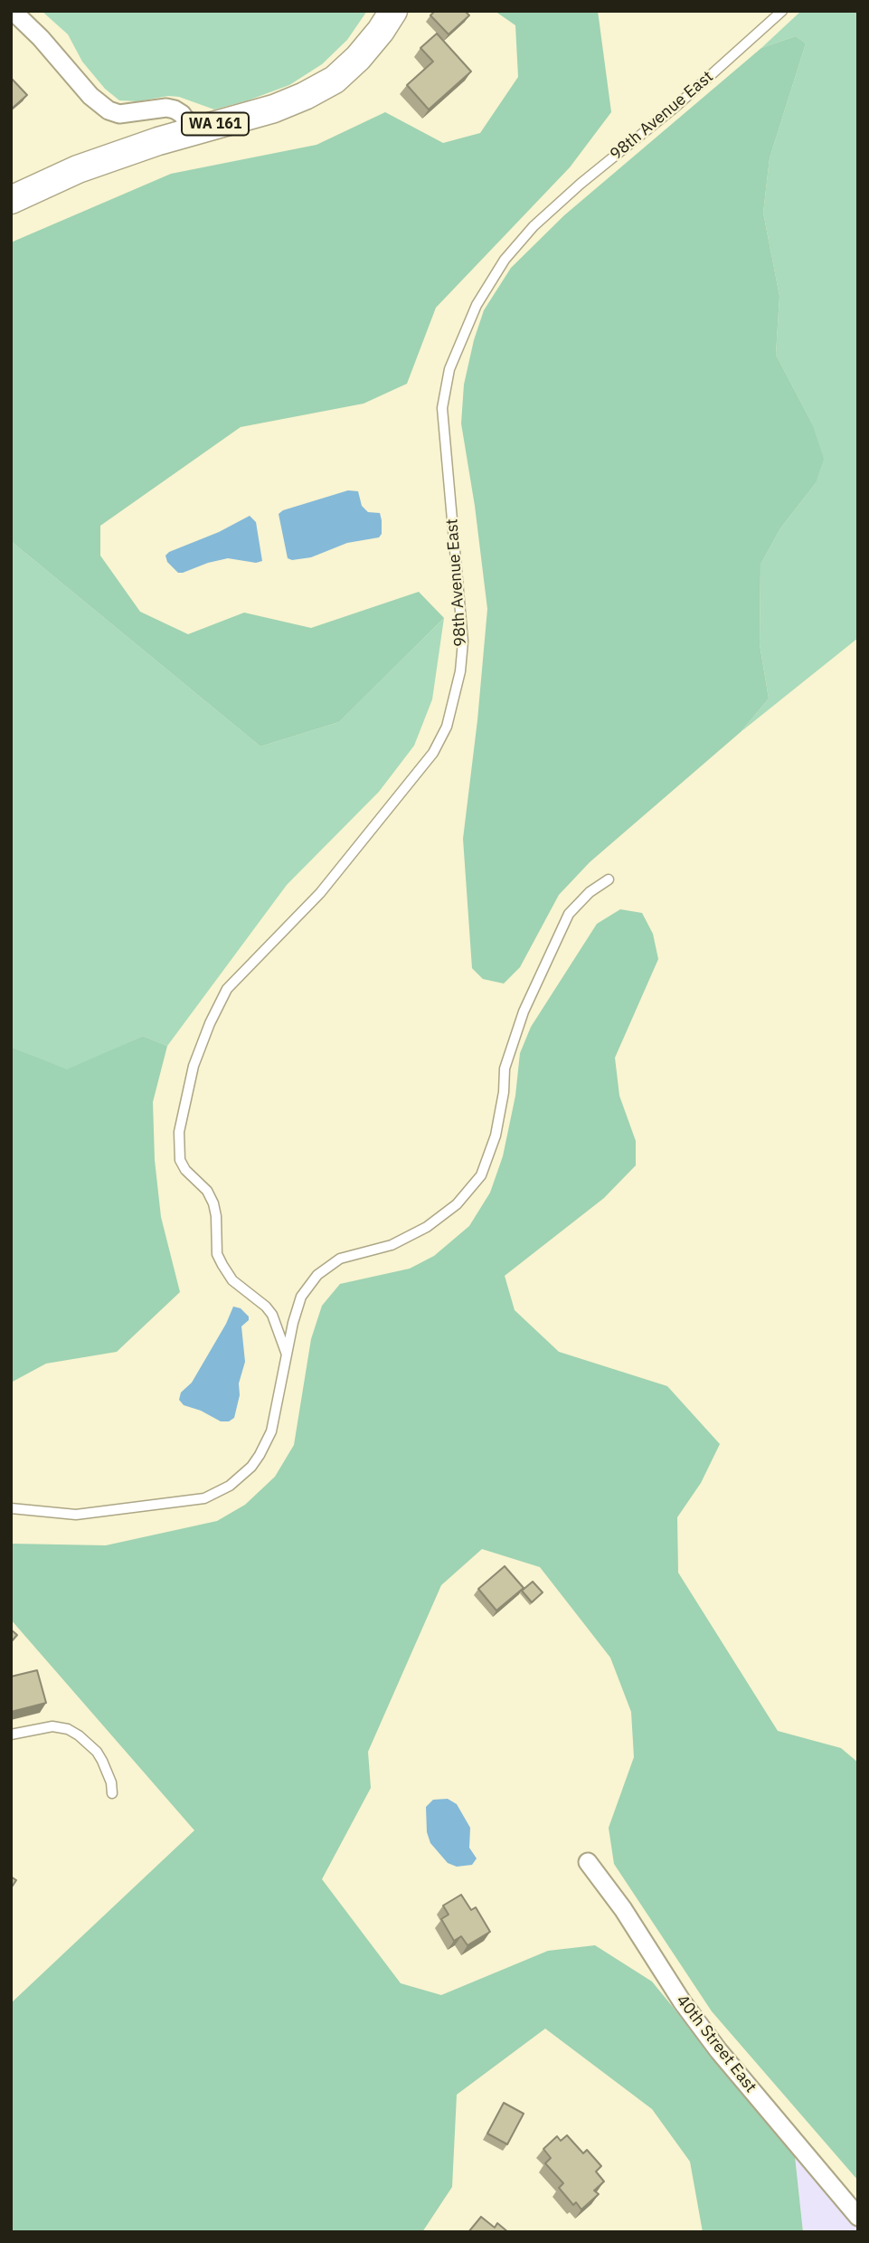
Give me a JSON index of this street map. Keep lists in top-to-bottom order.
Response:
{
  "streets": {
    "main road": ["WA 161"],
    "street": ["40th Street East"],
    "lane": ["98th Avenue East"]
  }
}
